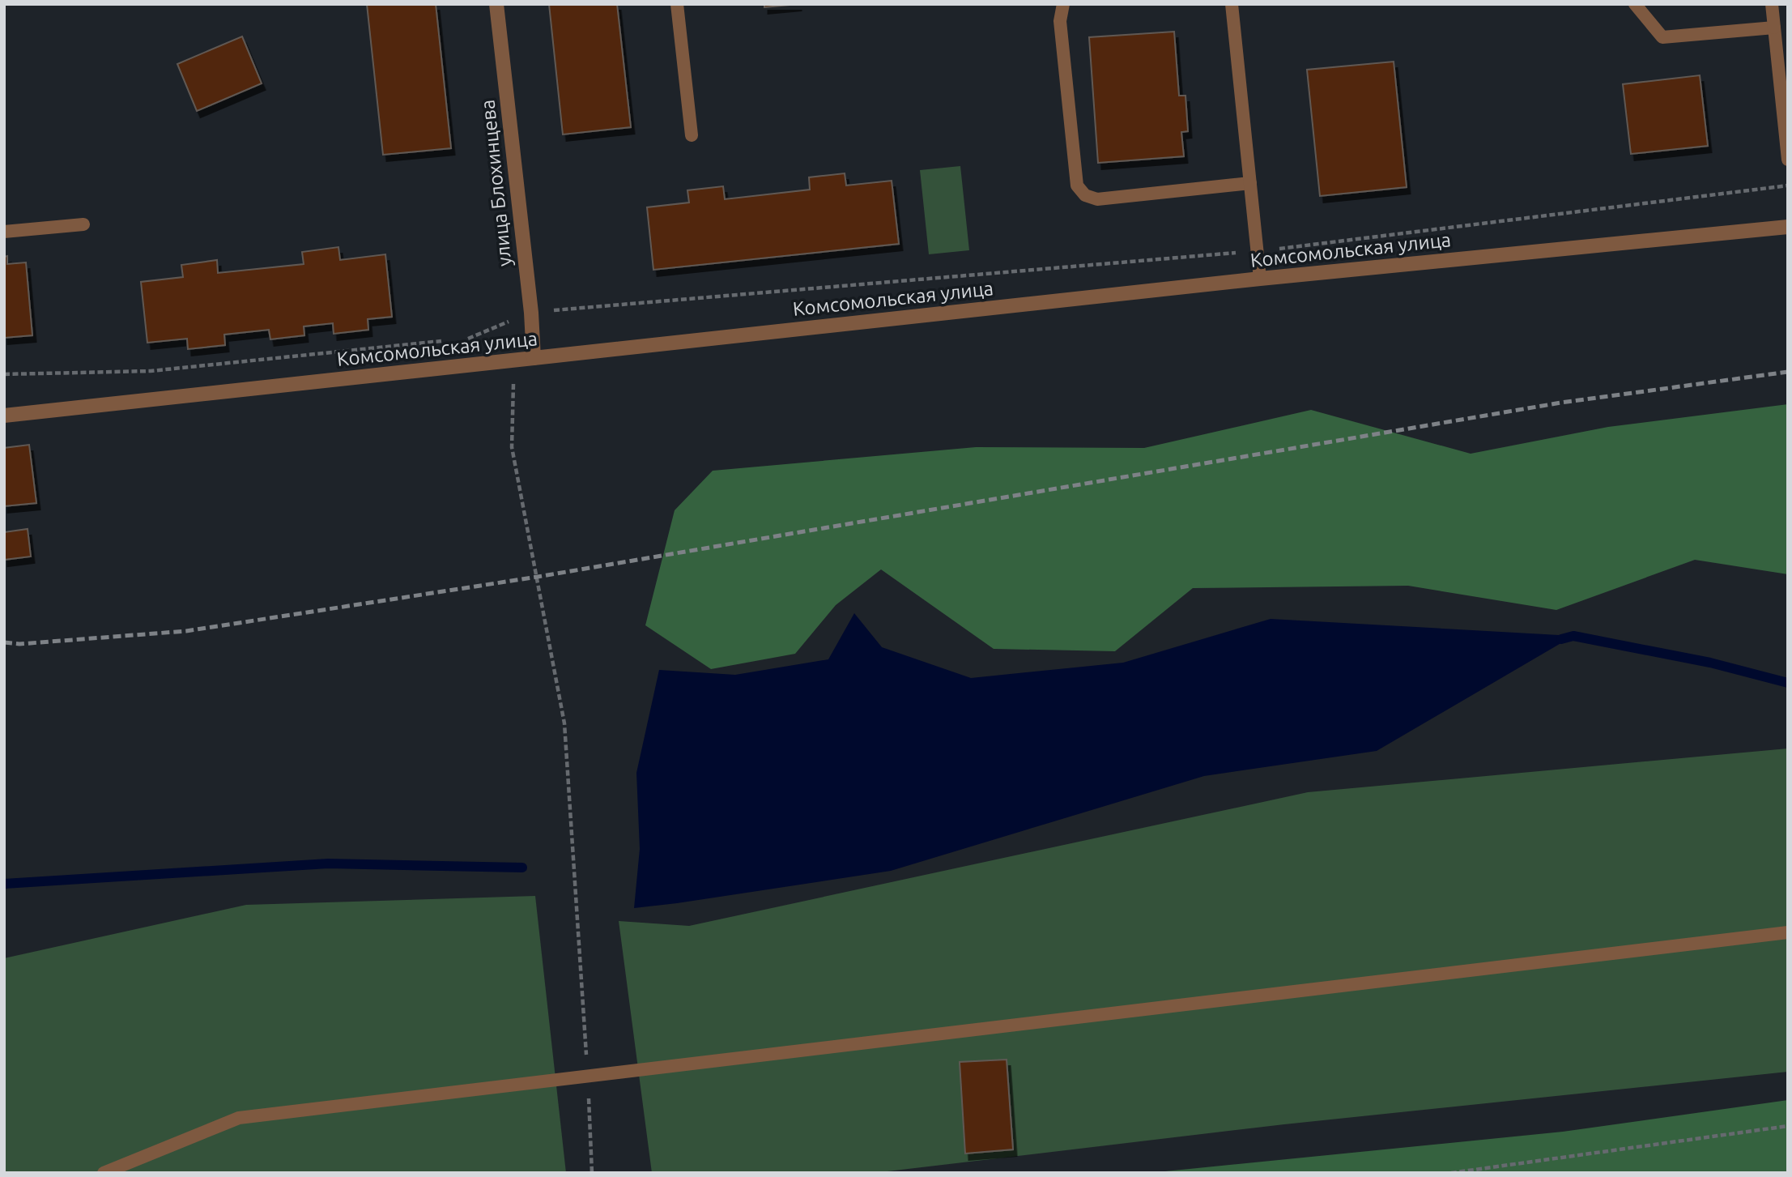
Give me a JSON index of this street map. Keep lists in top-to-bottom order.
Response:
{
  "streets": {
    "street": ["улица Блохинцева", "Комсомольская улица"]
  },
  "crossings": [
    ["улица Блохинцева", "Комсомольская улица"]
  ]
}
